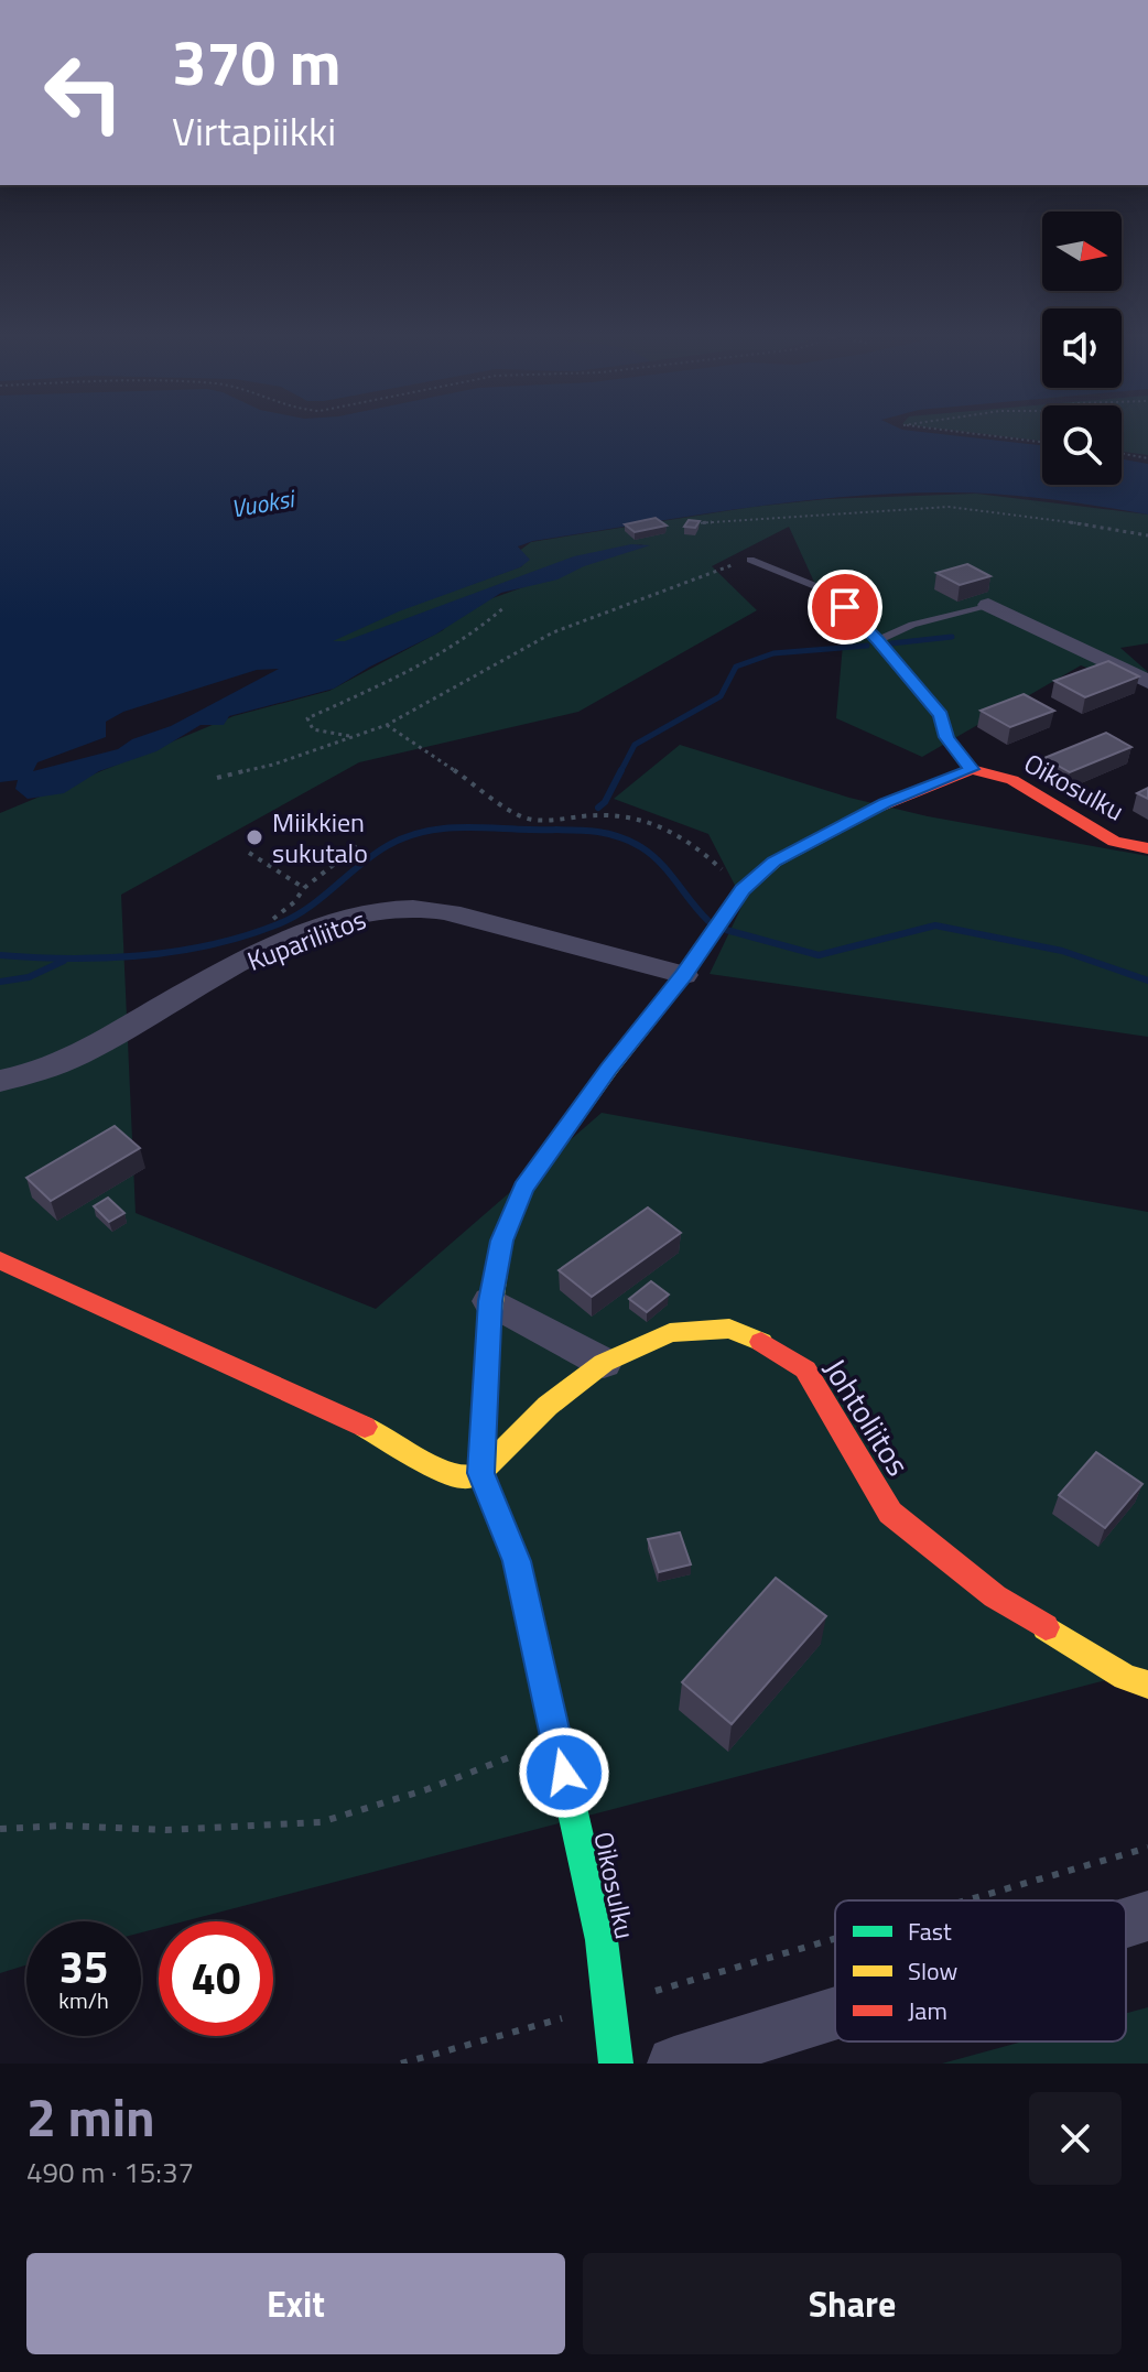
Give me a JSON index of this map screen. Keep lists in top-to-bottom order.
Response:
{
  "streets": {
    "street": ["Oikosulku", "Kupariliitos", "Johtoliitos"]
  },
  "crossings": [
    ["Oikosulku", "Kupariliitos"],
    ["Oikosulku", "Johtoliitos"]
  ],
  "water": ["Vuoksi"],
  "places": ["Miikkien sukutalo"],
  "legend": ["Fast", "Slow", "Jam"],
  "north": "right",
  "page": {
    "turn": ["370 m", "Virtapiikki"],
    "speed": "35 km/h",
    "limit": "40",
    "heading": ["2 min", "490 m · 15:37"],
    "buttons": ["Exit", "Share"]
  }
}
